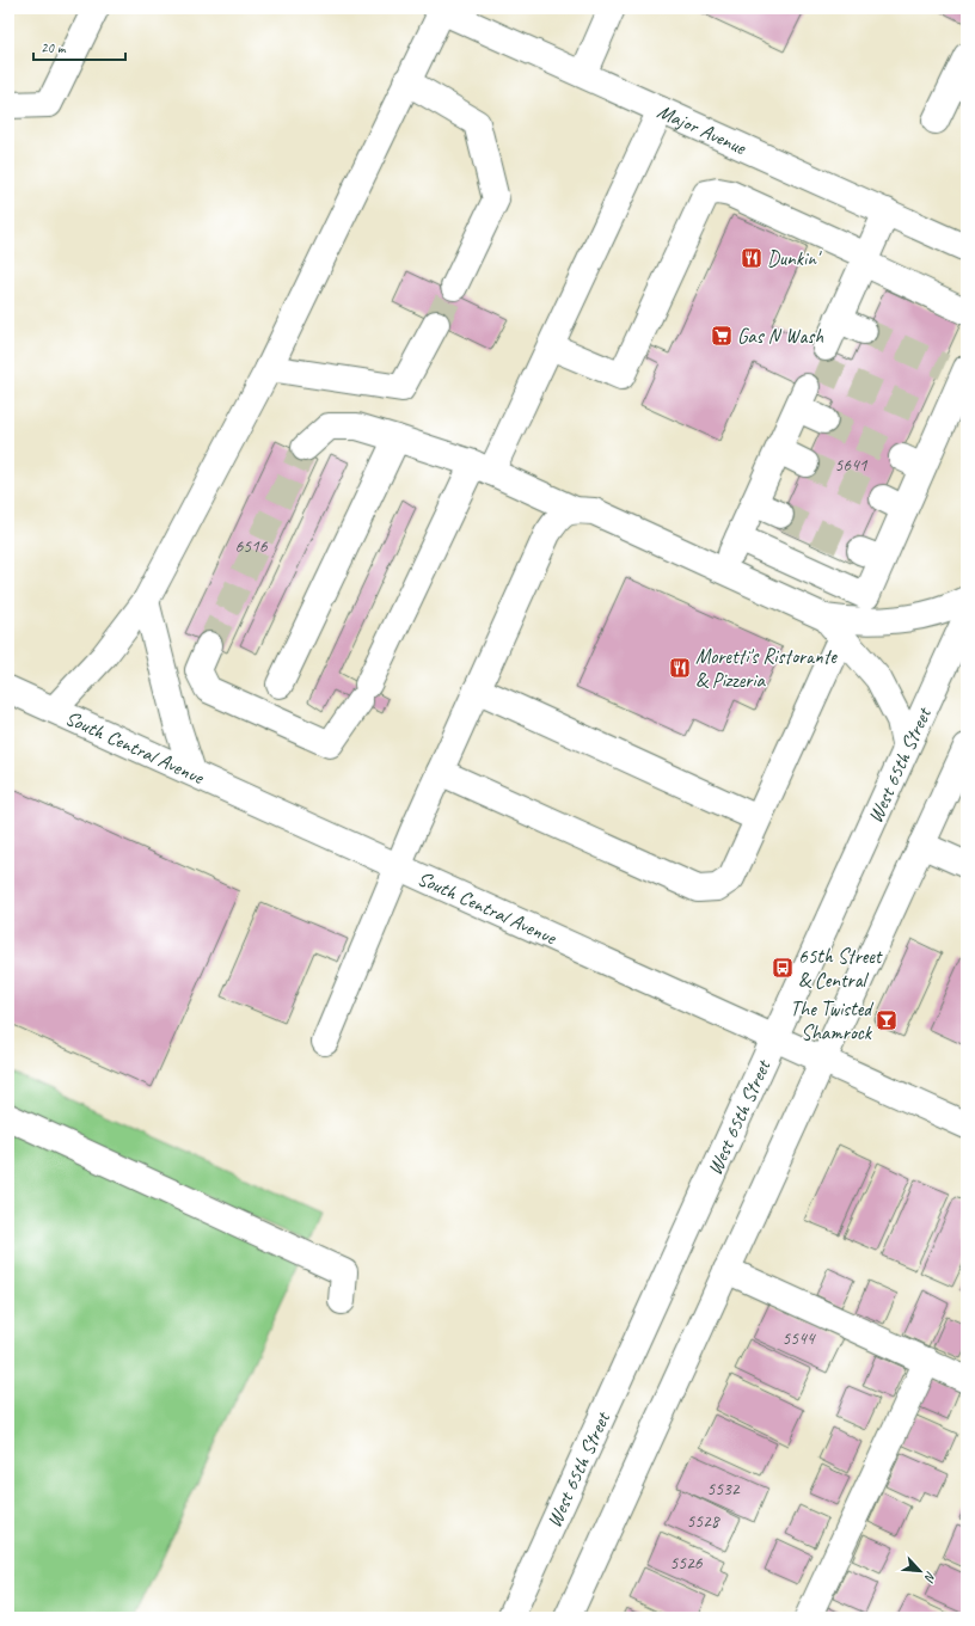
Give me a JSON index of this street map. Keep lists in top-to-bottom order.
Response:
{
  "streets": {
    "street": ["Major Avenue", "South Central Avenue", "West 65th Street"]
  },
  "crossings": [
    ["South Central Avenue", "West 65th Street"]
  ],
  "places": {
    "restaurant": ["Dunkin'", "Moretti's Ristorante & Pizzeria"],
    "supermarket": ["Gas N Wash"],
    "bus stop": ["65th Street & Central"],
    "bar": ["The Twisted Shamrock"]
  },
  "house_numbers": [
    "5641",
    "6516",
    "5544",
    "5532",
    "5528",
    "5526"
  ],
  "scale_bar": "20 m",
  "north": "bottom right"
}
